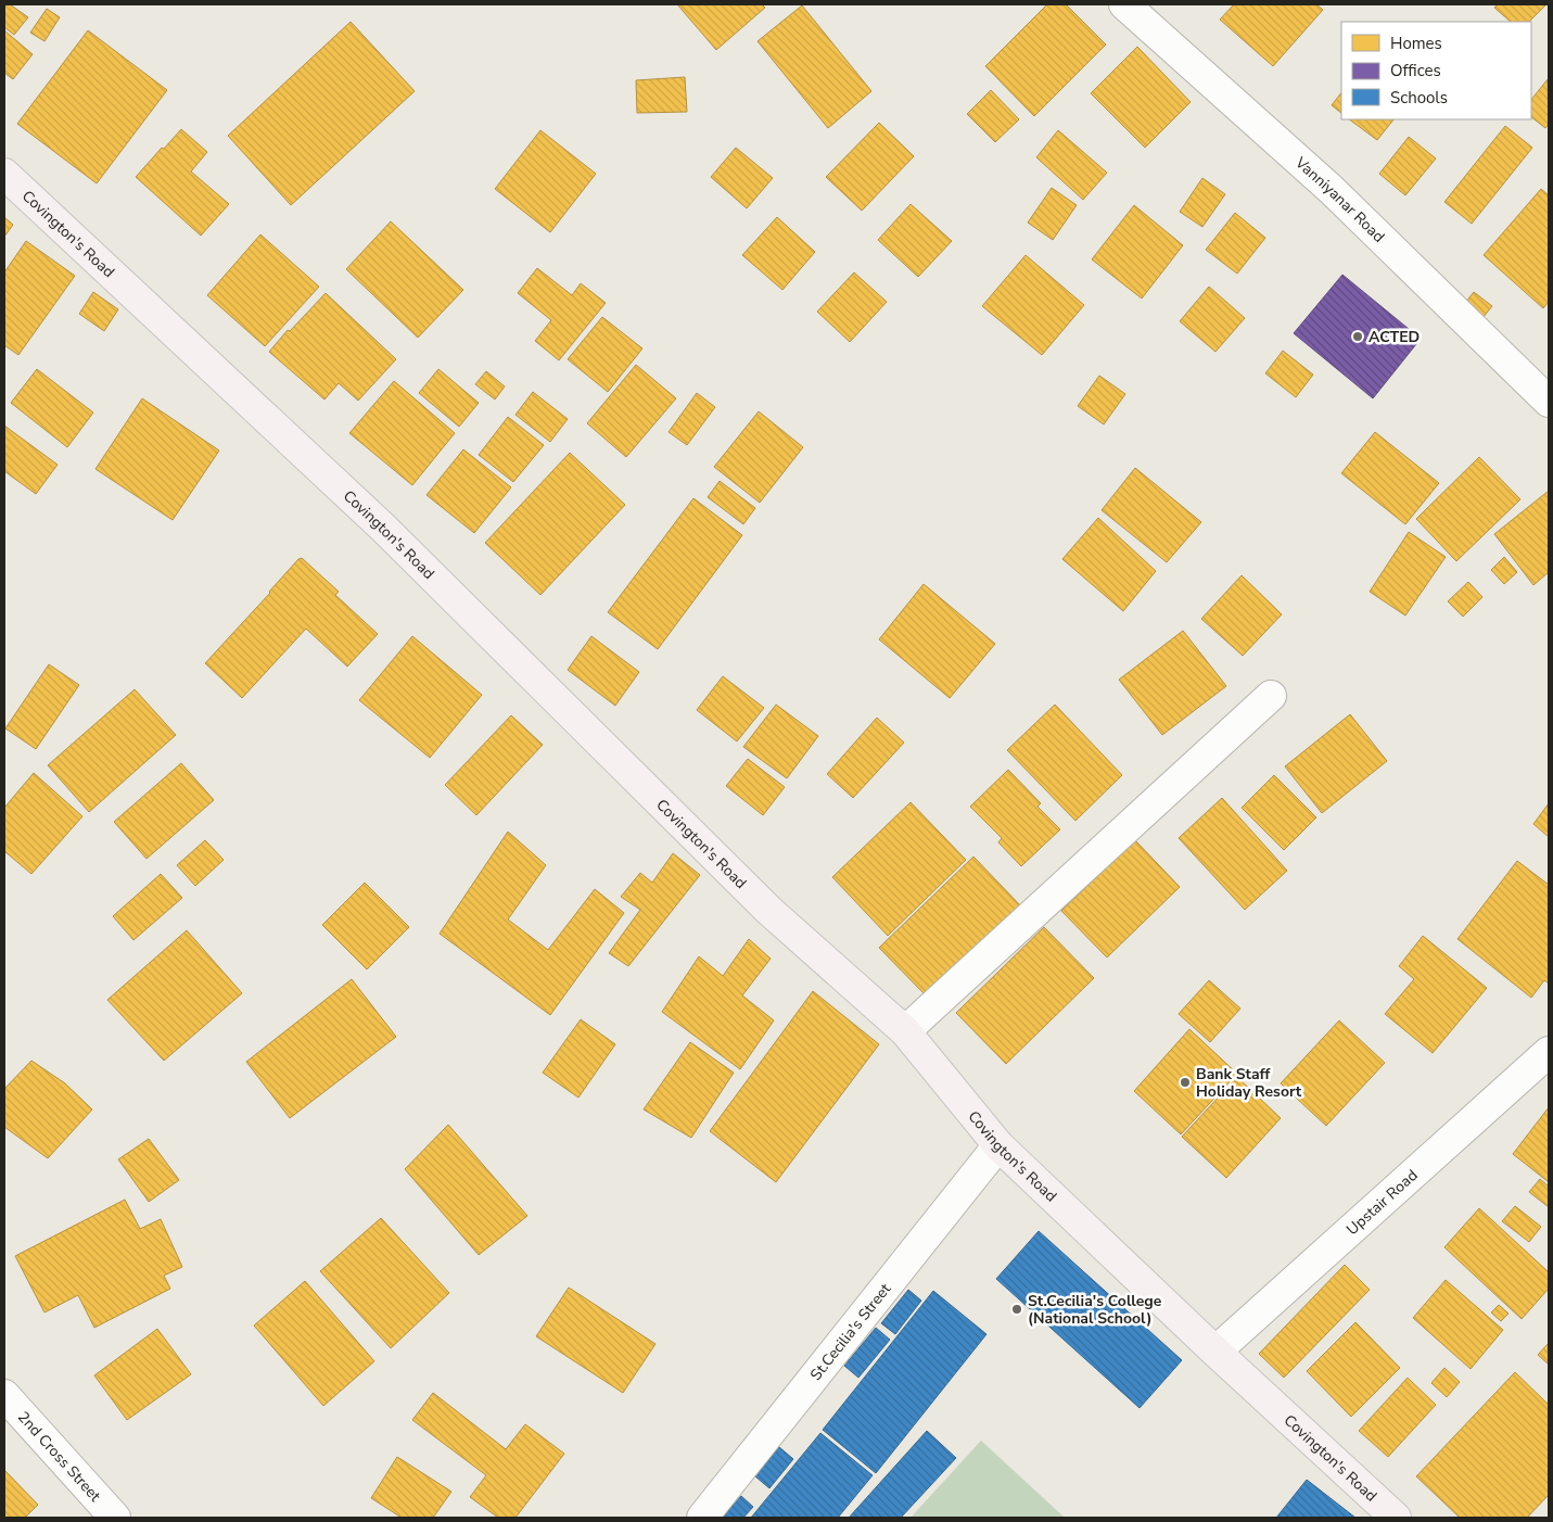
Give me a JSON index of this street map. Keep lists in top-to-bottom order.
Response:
{
  "streets": {
    "main road": ["Covington's Road"],
    "street": [
      "Vanniyanar Road",
      "Upstair Road",
      "St.Cecilia's Street",
      "2nd Cross Street"
    ]
  },
  "crossings": [
    ["Covington's Road", "Upstair Road"],
    ["Covington's Road", "St.Cecilia's Street"]
  ],
  "places": ["ACTED", "Bank Staff Holiday Resort", "St.Cecilia's College (National School)"],
  "legend": ["Homes", "Offices", "Schools"]
}
